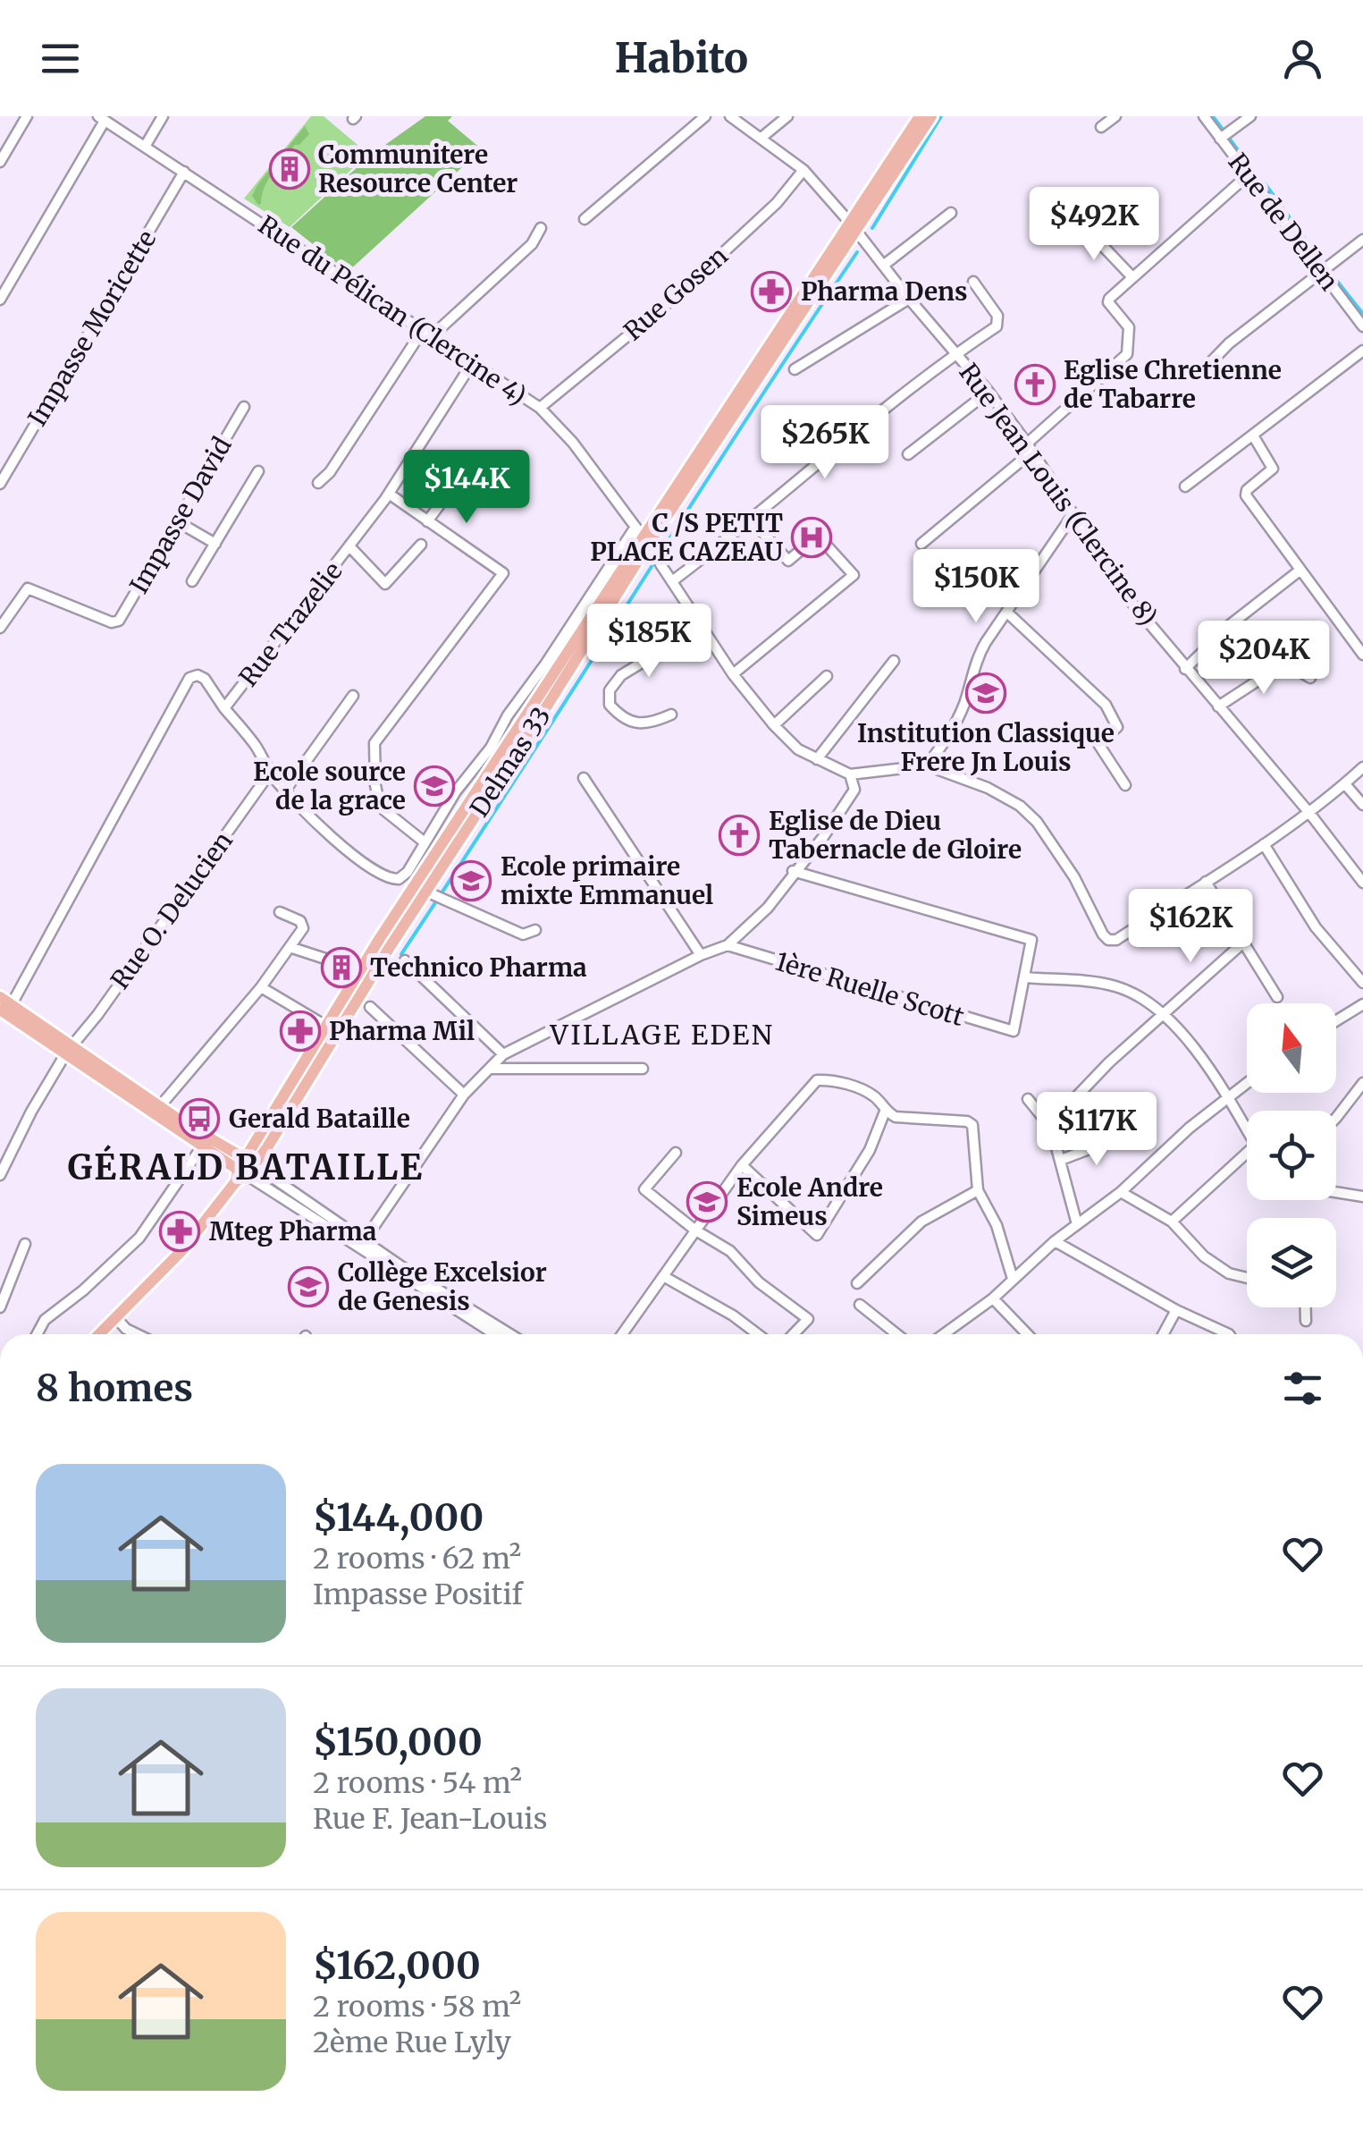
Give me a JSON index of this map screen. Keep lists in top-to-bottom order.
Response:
{
  "streets": {
    "main road": ["Delmas 33"],
    "street": [
      "Rue de Dellen",
      "Rue Gosen",
      "Rue du Pélican (Clercine 4)",
      "Impasse Moricette",
      "Rue Jean Louis (Clercine 8)",
      "Impasse David",
      "Rue Trazelie",
      "Rue O. Delucien",
      "1ère Ruelle Scott"
    ]
  },
  "crossings": [
    ["Rue Gosen", "Rue du Pélican (Clercine 4)"],
    ["Rue Gosen", "Rue Jean Louis (Clercine 8)"],
    ["Rue du Pélican (Clercine 4)", "Impasse Moricette"],
    ["Rue du Pélican (Clercine 4)", "Rue Trazelie"],
    ["Rue du Pélican (Clercine 4)", "Delmas 33"],
    ["Rue Jean Louis (Clercine 8)", "Delmas 33"]
  ],
  "districts": ["VILLAGE EDEN", "GÉRALD BATAILLE"],
  "places": {
    "building": ["Communitere Resource Center", "Technico Pharma"],
    "pharmacy": ["Pharma Dens", "Pharma Mil", "Mteg Pharma"],
    "church": ["Eglise Chretienne de Tabarre", "Eglise de Dieu Tabernacle de Gloire"],
    "hospital": ["C /S PETIT PLACE CAZEAU"],
    "school or university": [
      "Institution Classique Frere Jn Louis",
      "Ecole source de la grace",
      "Ecole primaire mixte Emmanuel",
      "Ecole Andre Simeus",
      "Collège Excelsior de Genesis"
    ],
    "bus stop": ["Gerald Bataille"]
  },
  "north": "top",
  "page": {
    "header": "Habito",
    "price": [
      "$492K",
      "$265K",
      "$144K",
      "$150K",
      "$185K",
      "$204K",
      "$162K",
      "$117K"
    ],
    "heading": "8 homes",
    "list": [
      {
        "name": "$144,000",
        "note": "2 rooms · 62 m² · Impasse Positif"
      },
      {
        "name": "$150,000",
        "note": "2 rooms · 54 m² · Rue F. Jean-Louis"
      },
      {
        "name": "$162,000",
        "note": "2 rooms · 58 m² · 2ème Rue Lyly"
      }
    ]
  }
}
